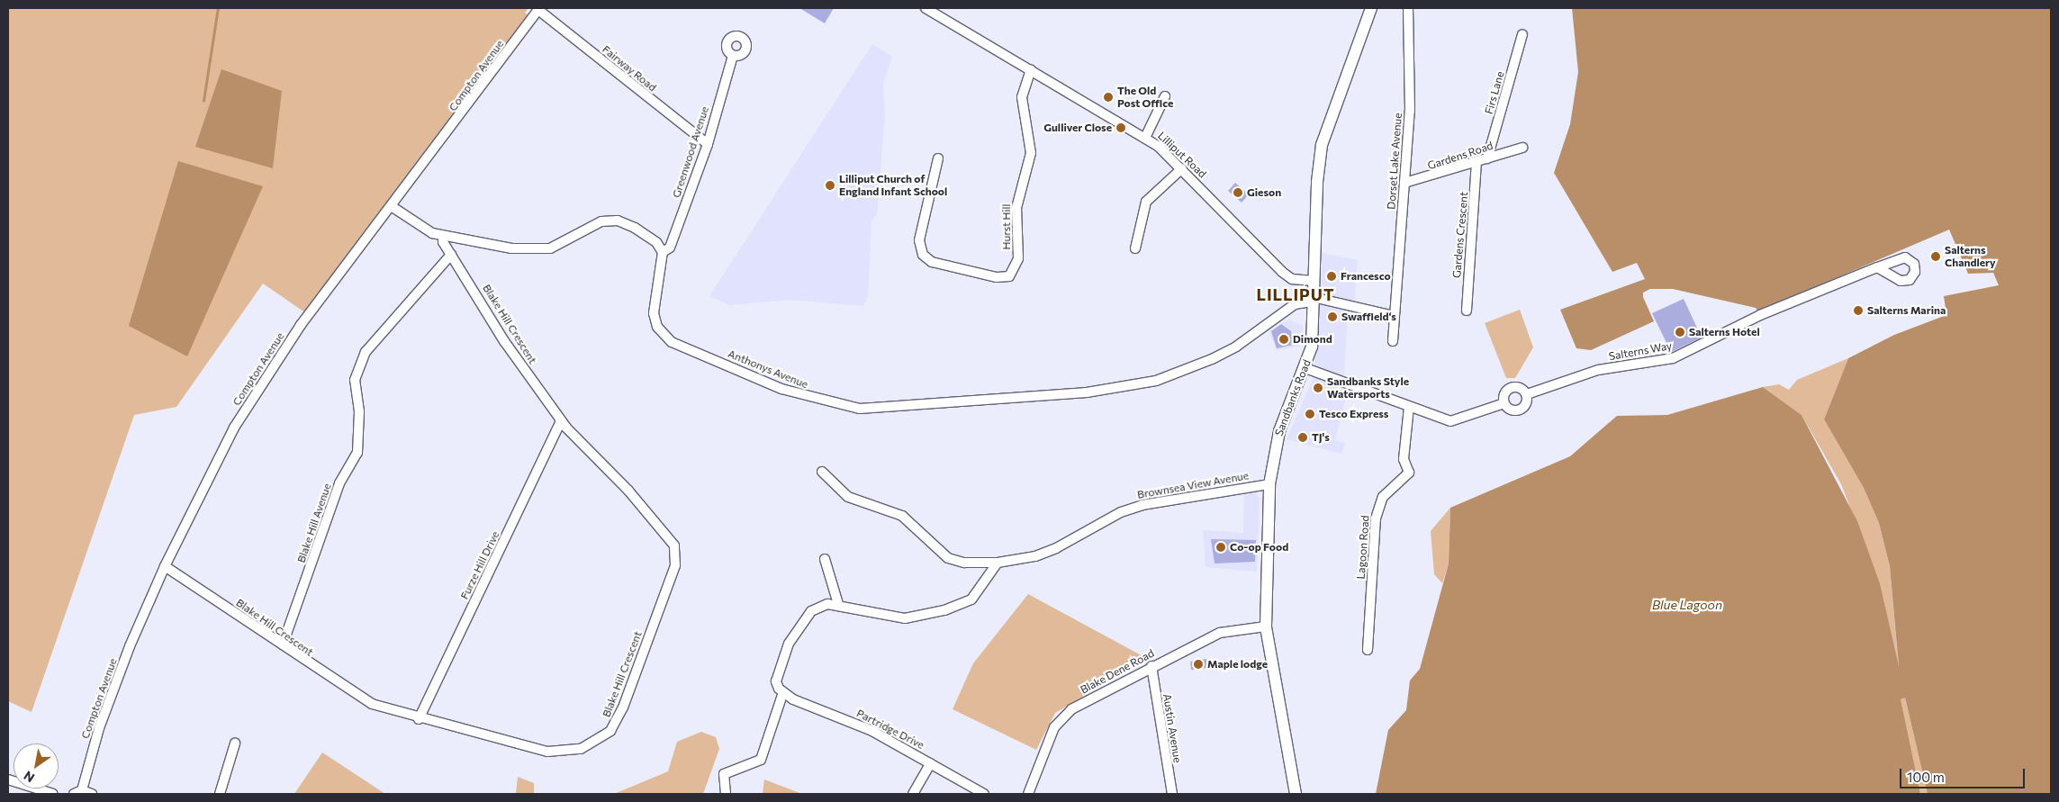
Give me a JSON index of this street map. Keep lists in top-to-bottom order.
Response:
{
  "streets": {
    "main road": ["Sandbanks Road"],
    "street": [
      "Fairway Road",
      "Compton Avenue",
      "Firs Lane",
      "Greenwood Avenue",
      "Lilliput Road",
      "Gardens Road",
      "Dorset Lake Avenue",
      "Hurst Hill",
      "Gardens Crescent",
      "Blake Hill Crescent",
      "Salterns Way",
      "Anthonys Avenue",
      "Brownsea View Avenue",
      "Blake Hill Avenue",
      "Lagoon Road",
      "Furze Hill Drive",
      "Blake Dene Road",
      "Austin Avenue",
      "Partridge Drive"
    ]
  },
  "crossings": [
    ["Fairway Road", "Compton Avenue"],
    ["Fairway Road", "Greenwood Avenue"],
    ["Compton Avenue", "Blake Hill Crescent"],
    ["Firs Lane", "Gardens Road"],
    ["Greenwood Avenue", "Anthonys Avenue"],
    ["Lilliput Road", "Hurst Hill"],
    ["Lilliput Road", "Sandbanks Road"],
    ["Gardens Road", "Dorset Lake Avenue"],
    ["Gardens Road", "Gardens Crescent"],
    ["Blake Hill Crescent", "Blake Hill Avenue"],
    ["Blake Hill Crescent", "Furze Hill Drive"],
    ["Anthonys Avenue", "Sandbanks Road"],
    ["Sandbanks Road", "Brownsea View Avenue"],
    ["Sandbanks Road", "Blake Dene Road"],
    ["Blake Dene Road", "Austin Avenue"]
  ],
  "districts": ["LILLIPUT"],
  "water": ["Blue Lagoon"],
  "places": [
    "The Old Post Office",
    "Gulliver Close",
    "Lilliput Church of England Infant School",
    "Gieson",
    "Salterns Chandlery",
    "Francesco",
    "Salterns Marina",
    "Swaffield‘s",
    "Salterns Hotel",
    "Dimond",
    "Sandbanks Style Watersports",
    "Tesco Express",
    "TJ's",
    "Co-op Food",
    "Maple lodge"
  ],
  "scale_bar": "100 m",
  "north": "bottom left"
}
